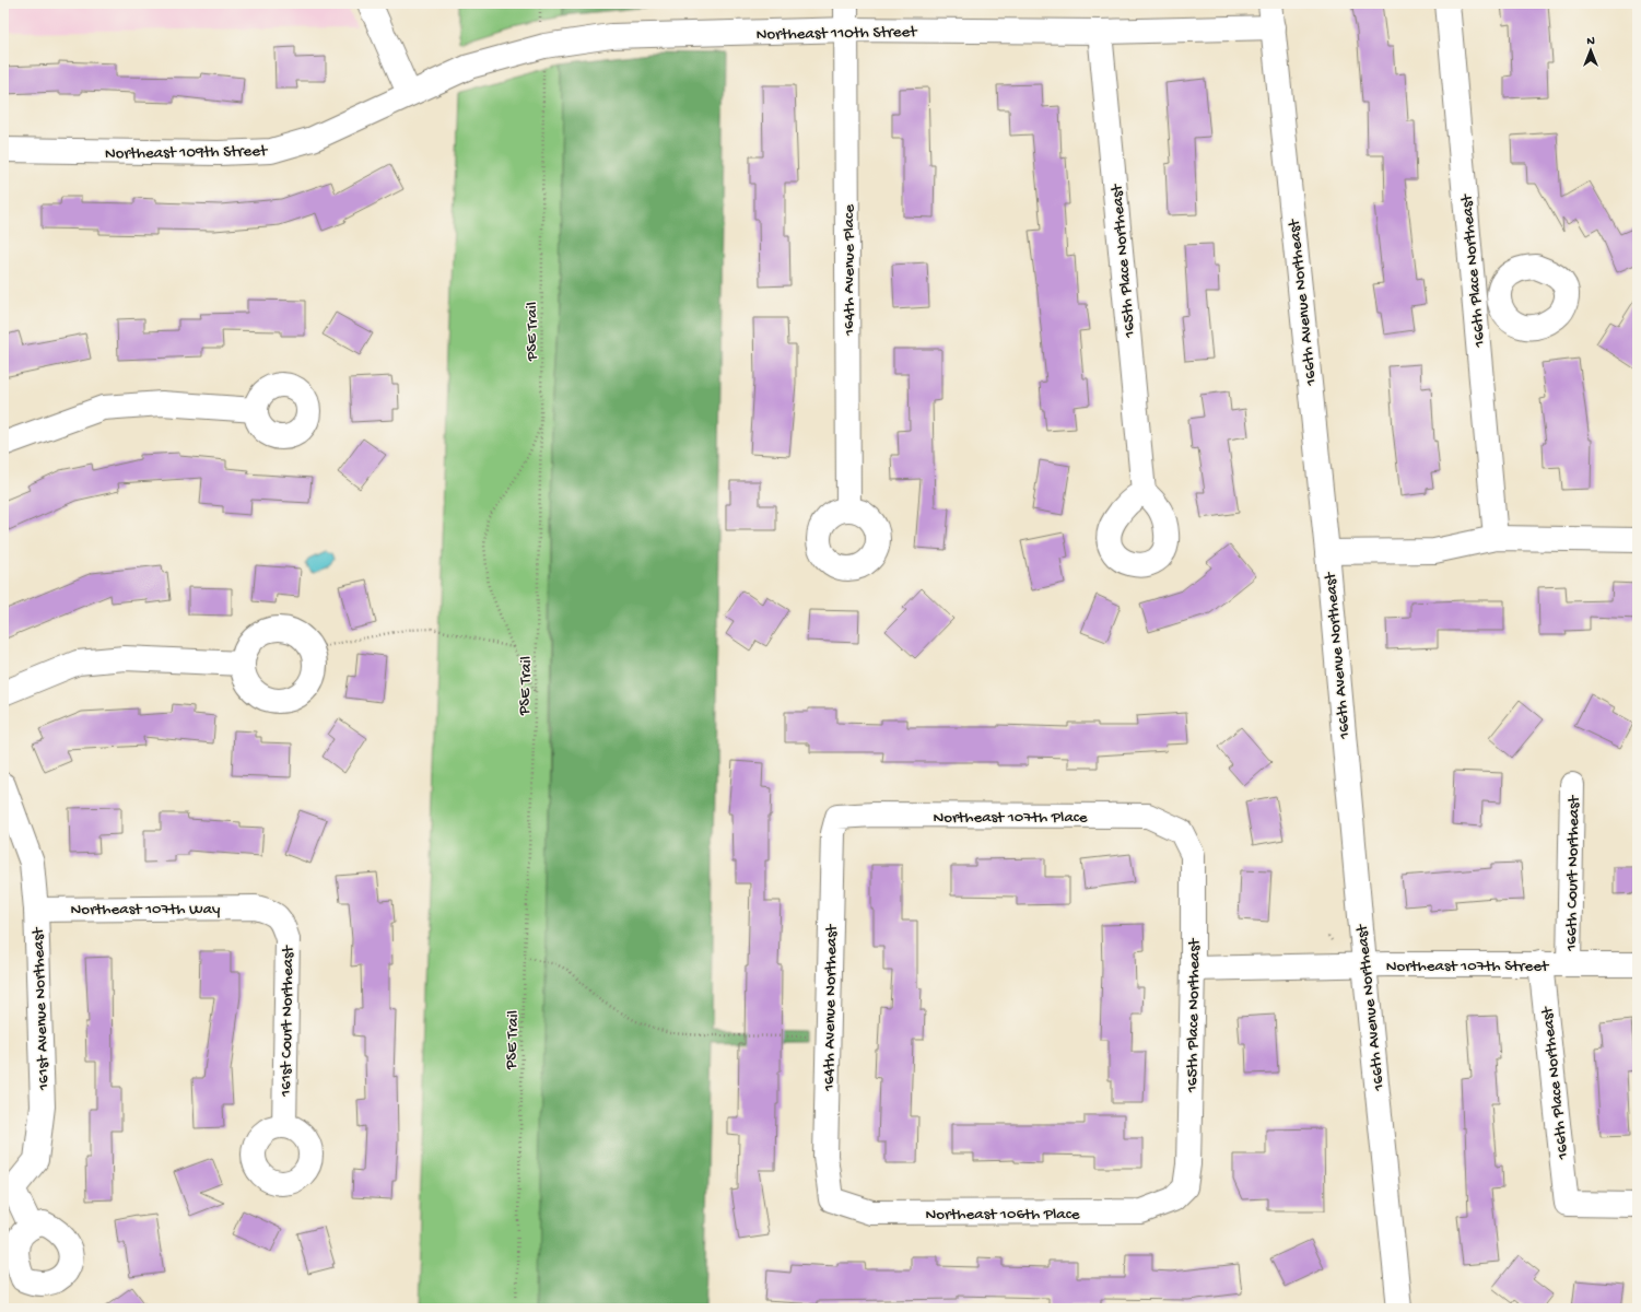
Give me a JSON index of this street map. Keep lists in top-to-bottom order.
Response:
{
  "streets": {
    "street": [
      "Northeast 110th Street",
      "Northeast 109th Street",
      "165th Place Northeast",
      "164th Avenue Place",
      "166th Place Northeast",
      "166th Avenue Northeast",
      "Northeast 107th Place",
      "166th Court Northeast",
      "Northeast 107th Way",
      "Northeast 107th Street",
      "164th Avenue Northeast",
      "161st Avenue Northeast",
      "161st Court Northeast",
      "Northeast 106th Place"
    ],
    "path": ["PSE Trail"]
  },
  "crossings": [
    ["Northeast 110th Street", "Northeast 109th Street"],
    ["Northeast 110th Street", "165th Place Northeast"],
    ["Northeast 110th Street", "164th Avenue Place"],
    ["Northeast 110th Street", "166th Avenue Northeast"],
    ["165th Place Northeast", "Northeast 107th Place"],
    ["165th Place Northeast", "Northeast 107th Street"],
    ["165th Place Northeast", "Northeast 106th Place"],
    ["166th Place Northeast", "Northeast 107th Street"],
    ["166th Avenue Northeast", "Northeast 107th Street"],
    ["Northeast 107th Place", "164th Avenue Northeast"],
    ["166th Court Northeast", "Northeast 107th Street"],
    ["Northeast 107th Way", "161st Avenue Northeast"],
    ["Northeast 107th Way", "161st Court Northeast"],
    ["164th Avenue Northeast", "Northeast 106th Place"]
  ],
  "north": "top"
}
